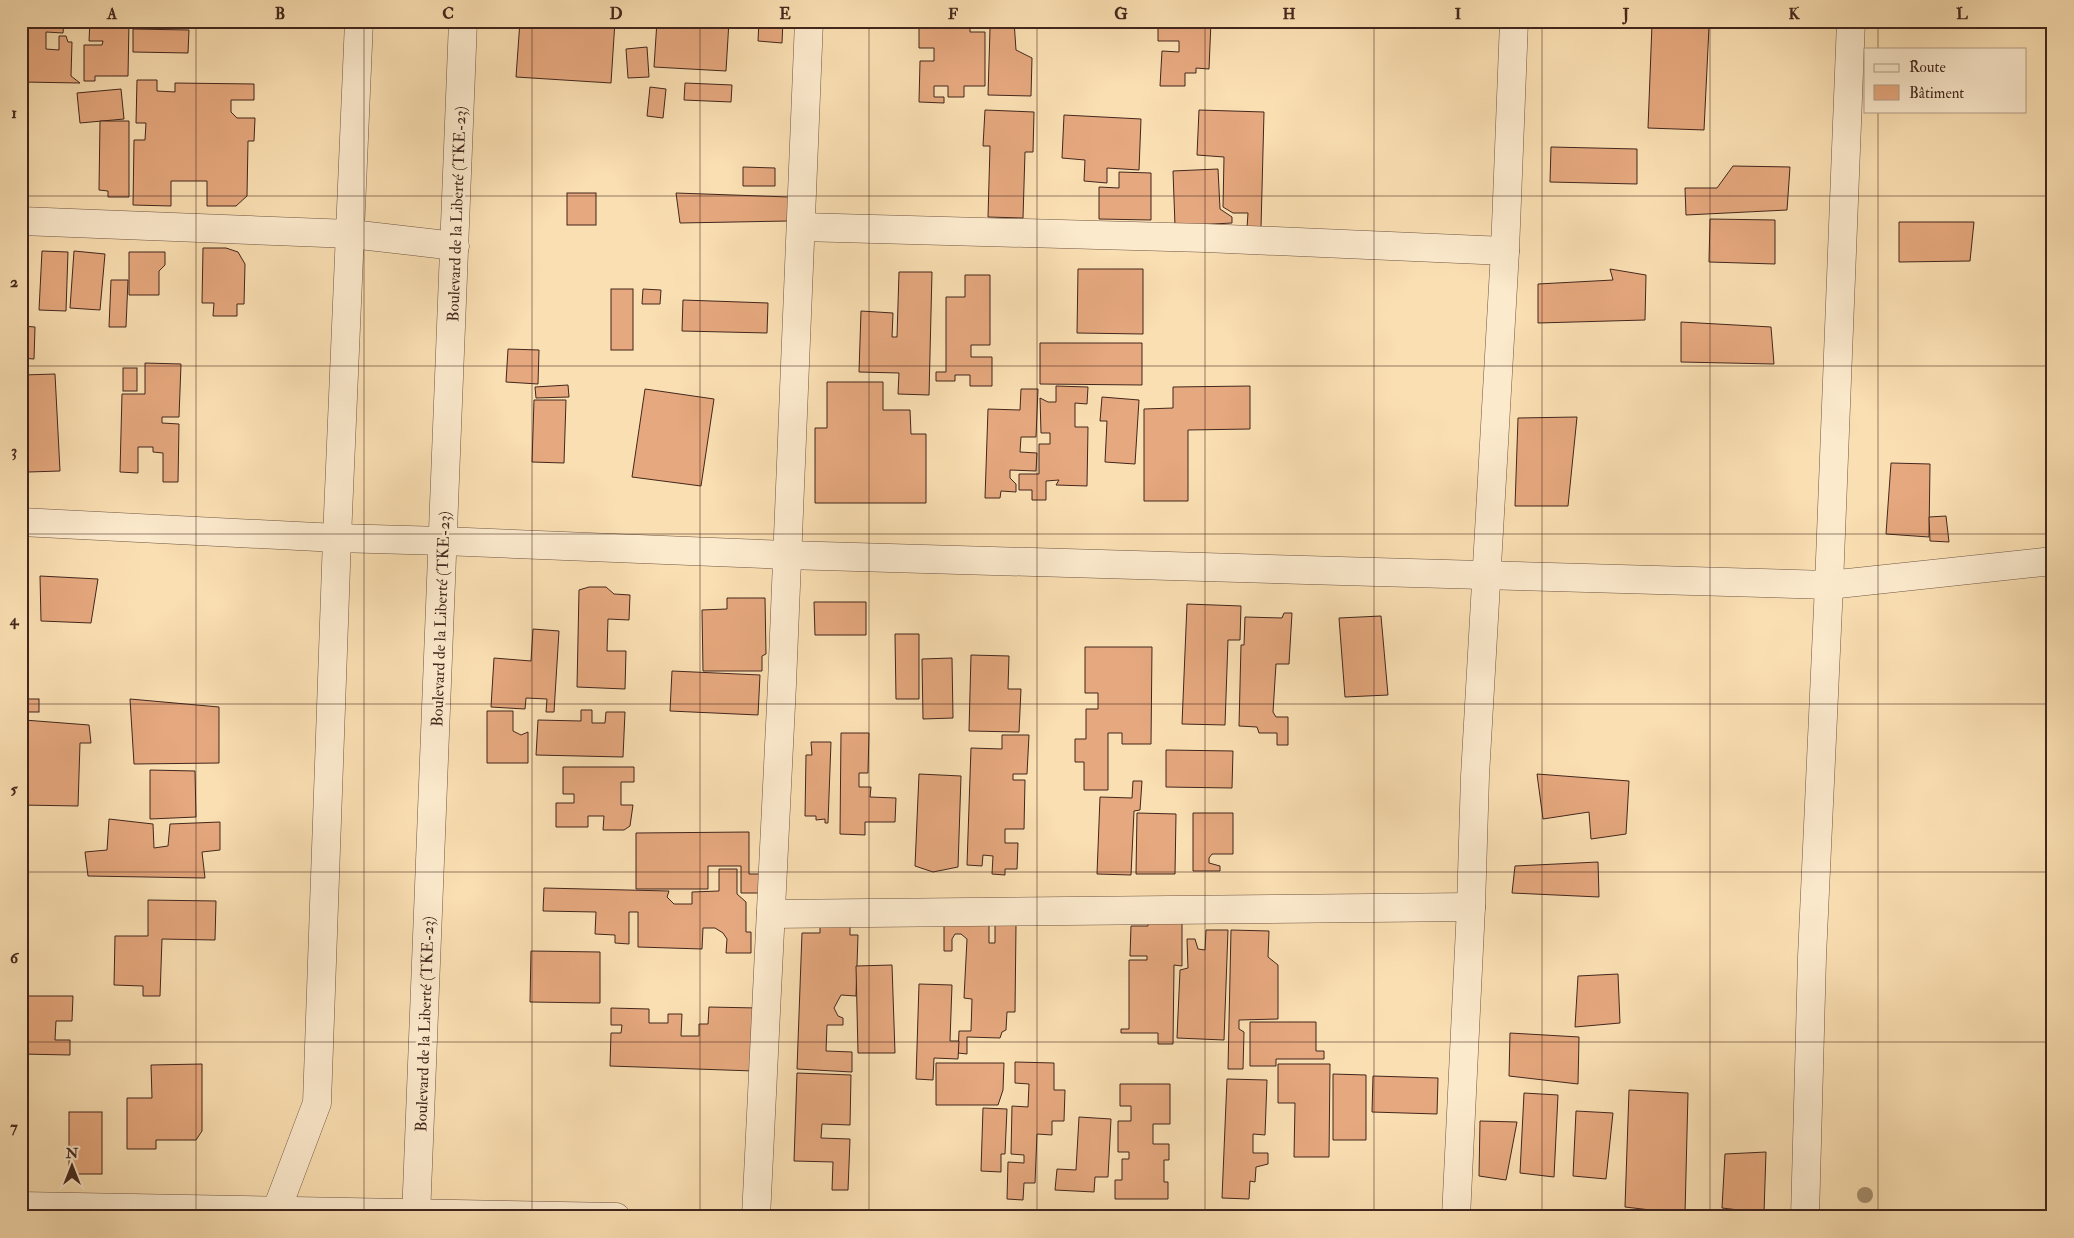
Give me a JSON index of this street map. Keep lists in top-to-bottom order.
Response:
{
  "streets": {
    "street": ["Boulevard de la Liberté (TKE-23)"]
  },
  "legend": ["Route", "Bâtiment"],
  "north": "top",
  "grid": {
    "columns": [
      "A",
      "B",
      "C",
      "D",
      "E",
      "F",
      "G",
      "H",
      "I",
      "J",
      "K",
      "L"
    ],
    "rows": [
      "1",
      "2",
      "3",
      "4",
      "5",
      "6",
      "7"
    ]
  }
}
